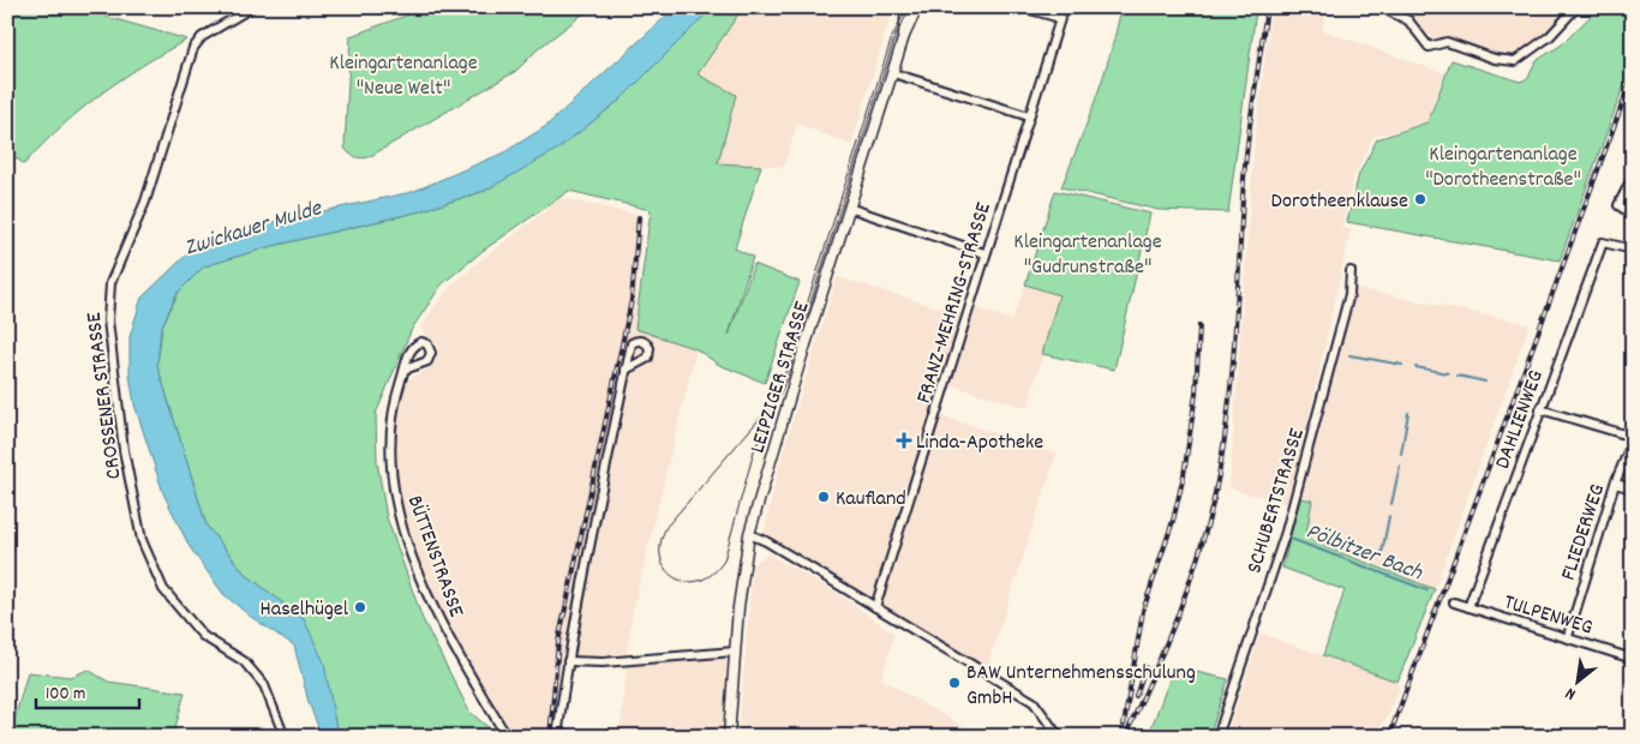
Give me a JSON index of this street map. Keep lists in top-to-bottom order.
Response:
{
  "streets": {
    "street": [
      "FRANZ-MEHRING-STRASSE",
      "LEIPZIGER STRASSE",
      "CROSSENER STRASSE",
      "DAHLIENWEG",
      "SCHUBERTSTRASSE",
      "FLIEDERWEG",
      "BÜTTENSTRASSE",
      "TULPENWEG"
    ]
  },
  "crossings": [
    ["DAHLIENWEG", "TULPENWEG"],
    ["FLIEDERWEG", "TULPENWEG"]
  ],
  "water": ["Zwickauer Mulde", "Pölbitzer Bach"],
  "parks": ["Kleingartenanlage \"Neue Welt\"", "Kleingartenanlage \"Dorotheenstraße\"", "Kleingartenanlage \"Gudrunstraße\""],
  "places": {
    "other": [
      "Dorotheenklause",
      "Kaufland",
      "Haselhügel",
      "BAW Unternehmensschulung GmbH"
    ],
    "health": ["Linda-Apotheke"]
  },
  "scale_bar": "100 m",
  "north": "bottom left"
}
